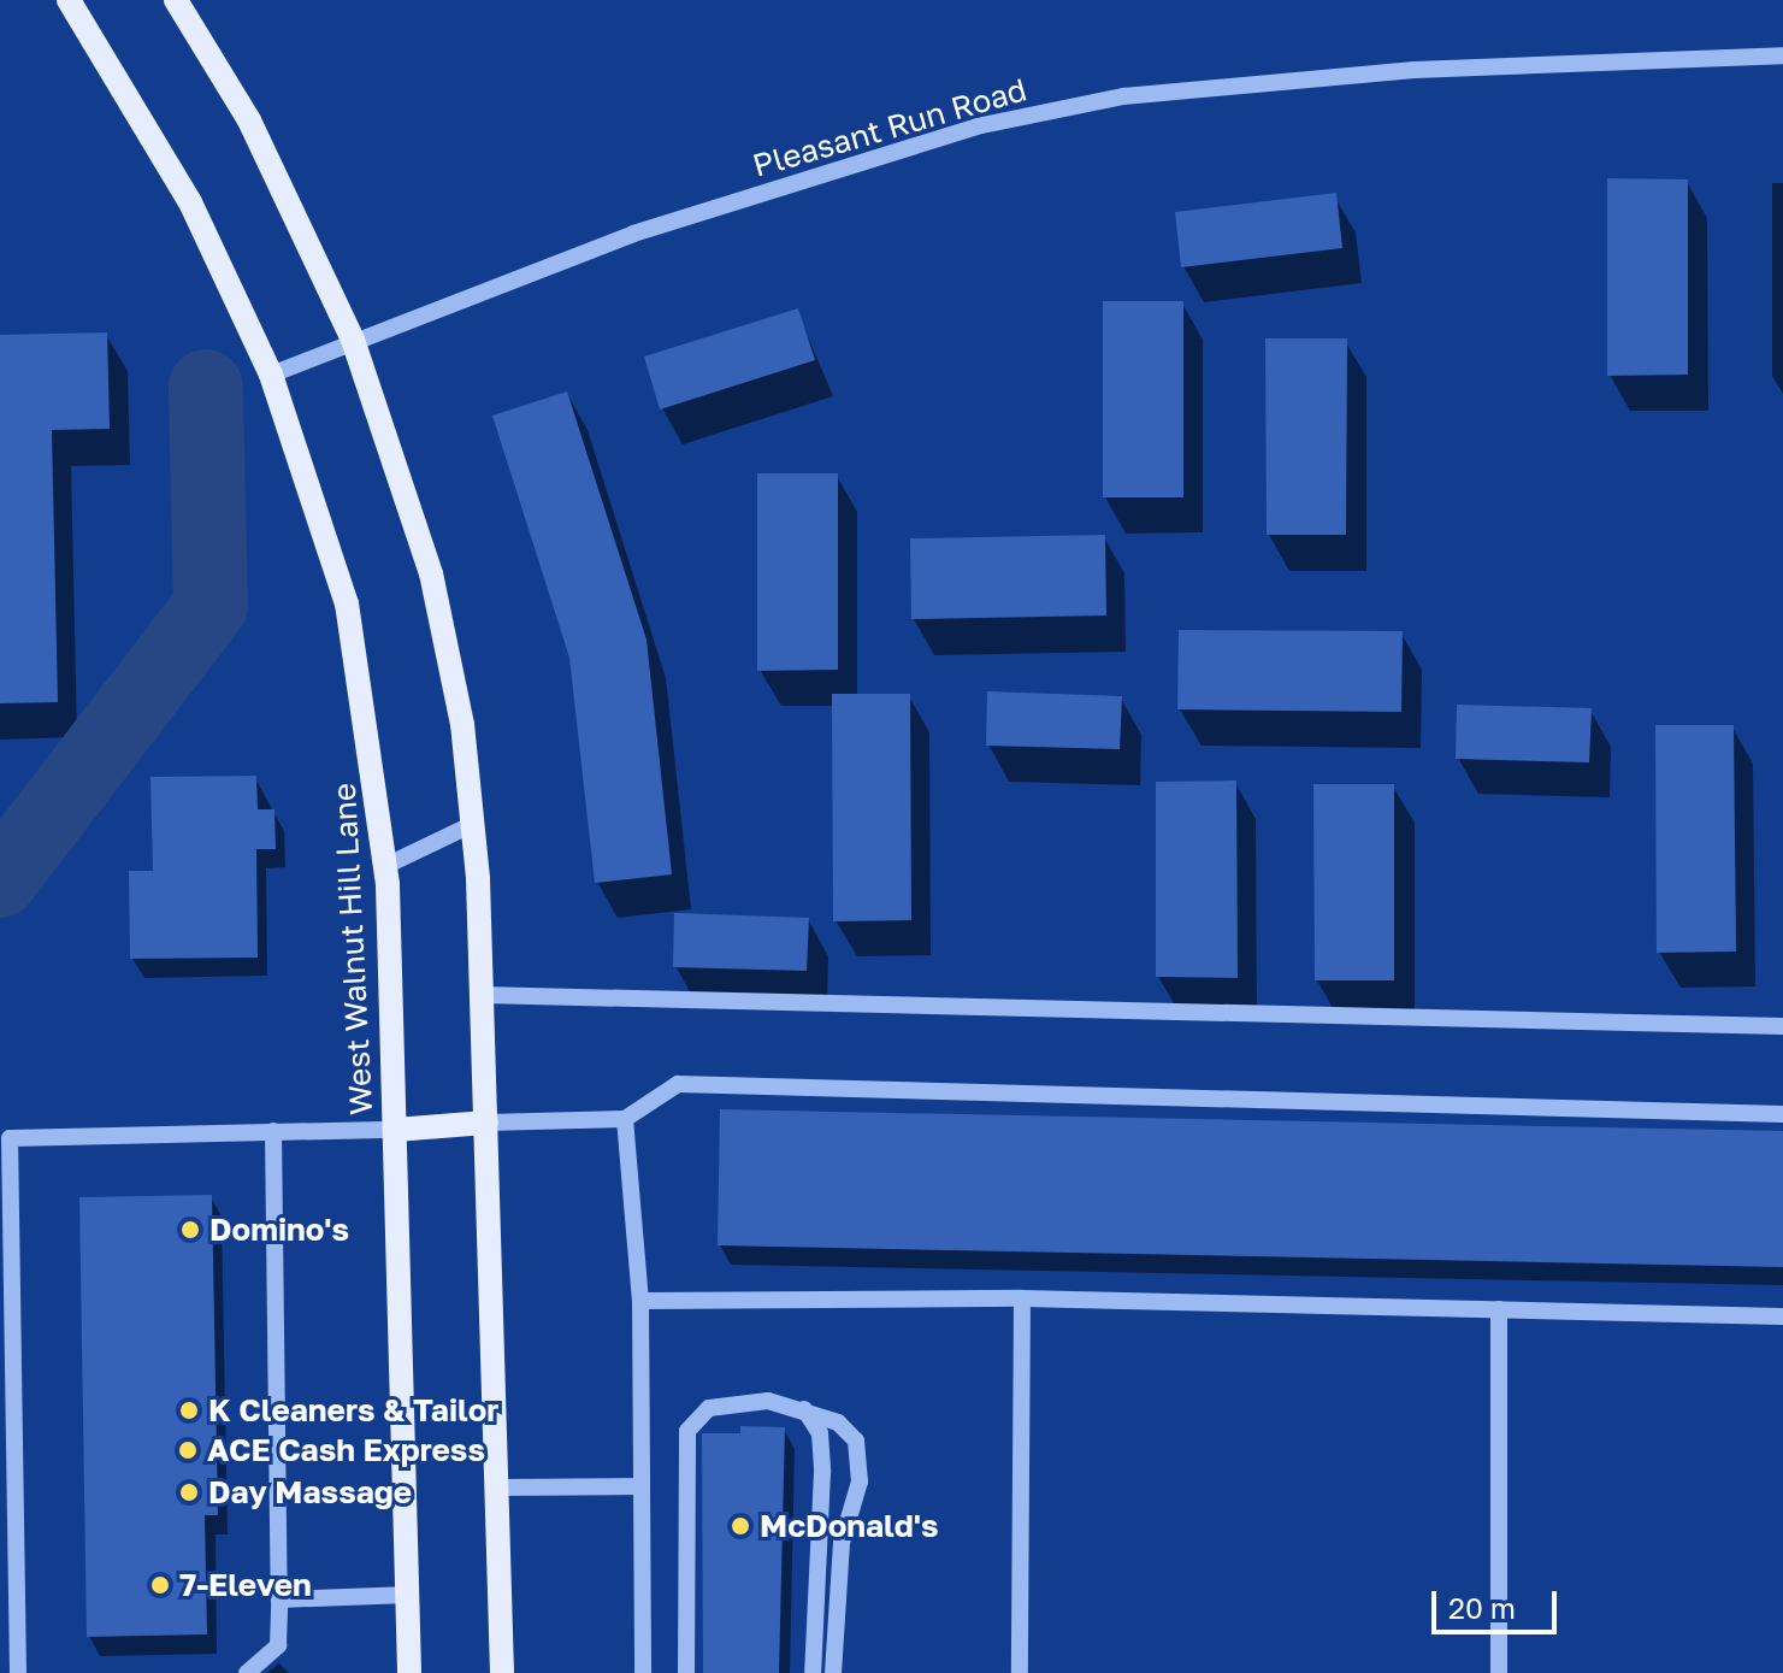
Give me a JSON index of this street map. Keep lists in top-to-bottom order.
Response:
{
  "streets": {
    "main road": ["West Walnut Hill Lane"],
    "street": ["Pleasant Run Road"]
  },
  "crossings": [
    ["Pleasant Run Road", "West Walnut Hill Lane"]
  ],
  "places": [
    "Domino's",
    "K Cleaners & Tailor",
    "ACE Cash Express",
    "Day Massage",
    "McDonald's",
    "7-Eleven"
  ],
  "scale_bar": "20 m"
}
